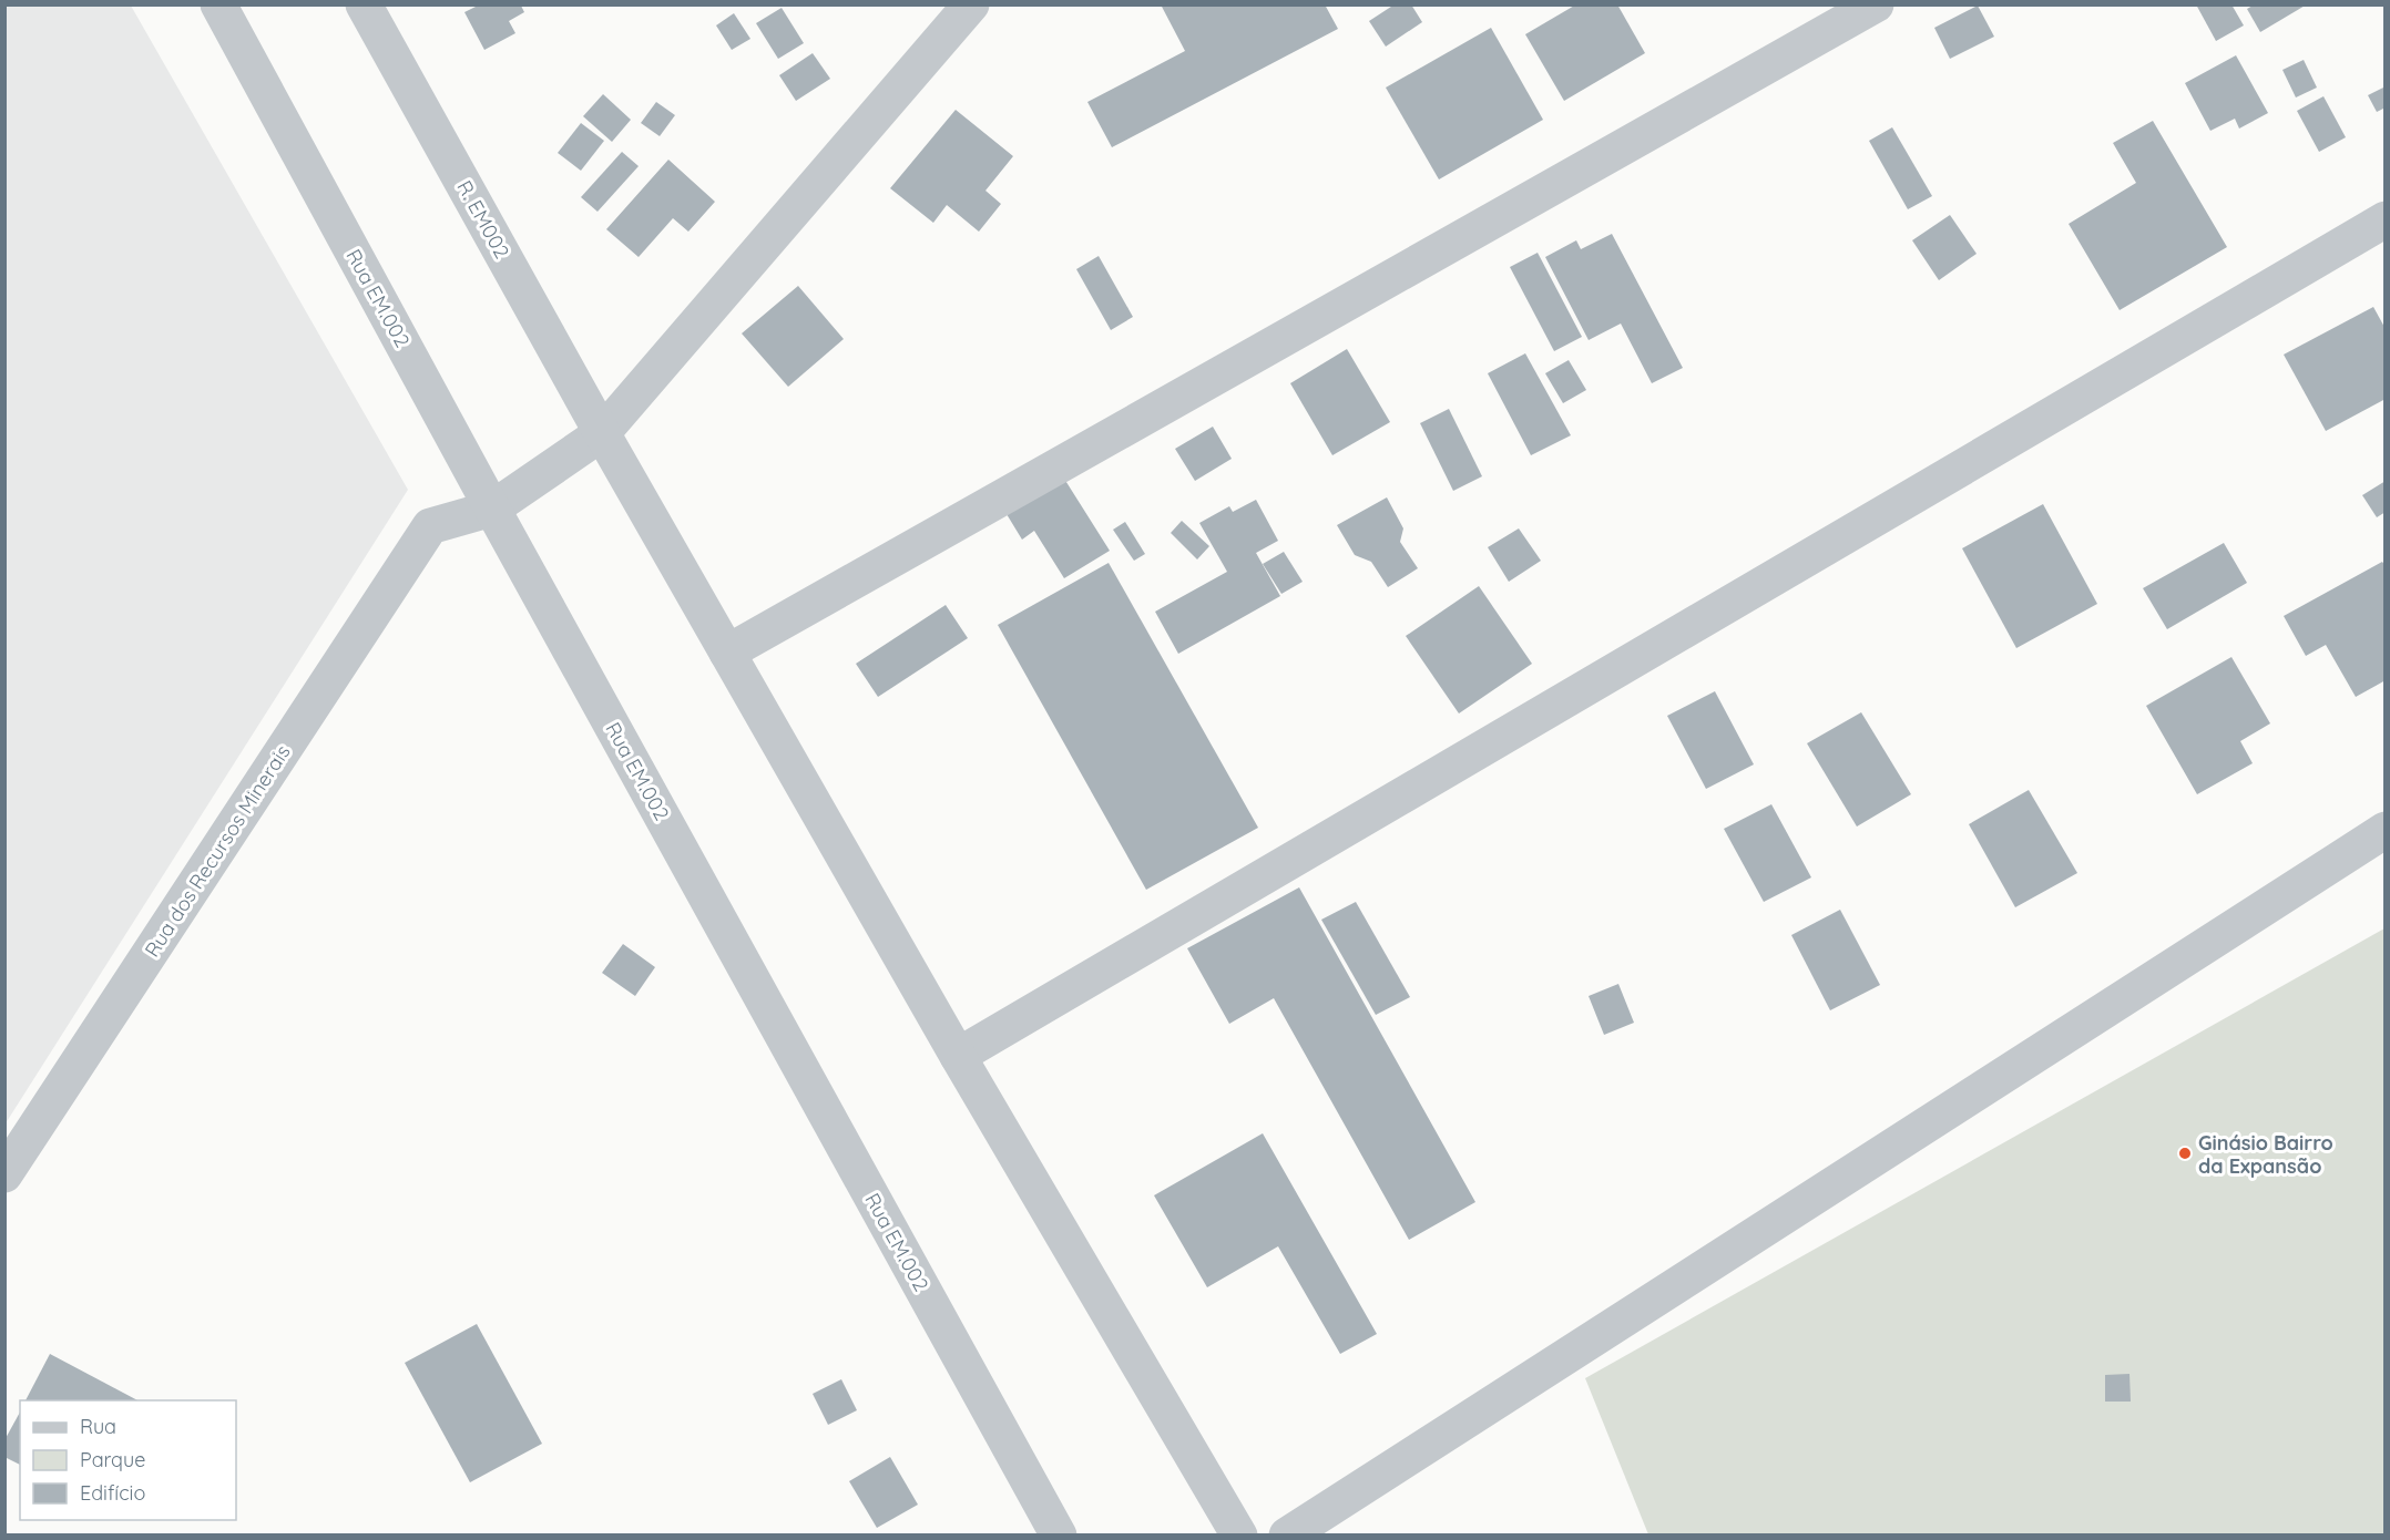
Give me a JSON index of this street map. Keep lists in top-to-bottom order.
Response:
{
  "streets": {
    "street": ["R. EM002", "Rua EM.002", "Rua dos Recursos Minerais"]
  },
  "crossings": [
    ["Rua EM.002", "Rua dos Recursos Minerais"]
  ],
  "places": ["Ginásio Bairro da Expansão"],
  "legend": ["Rua", "Parque", "Edifício"]
}
